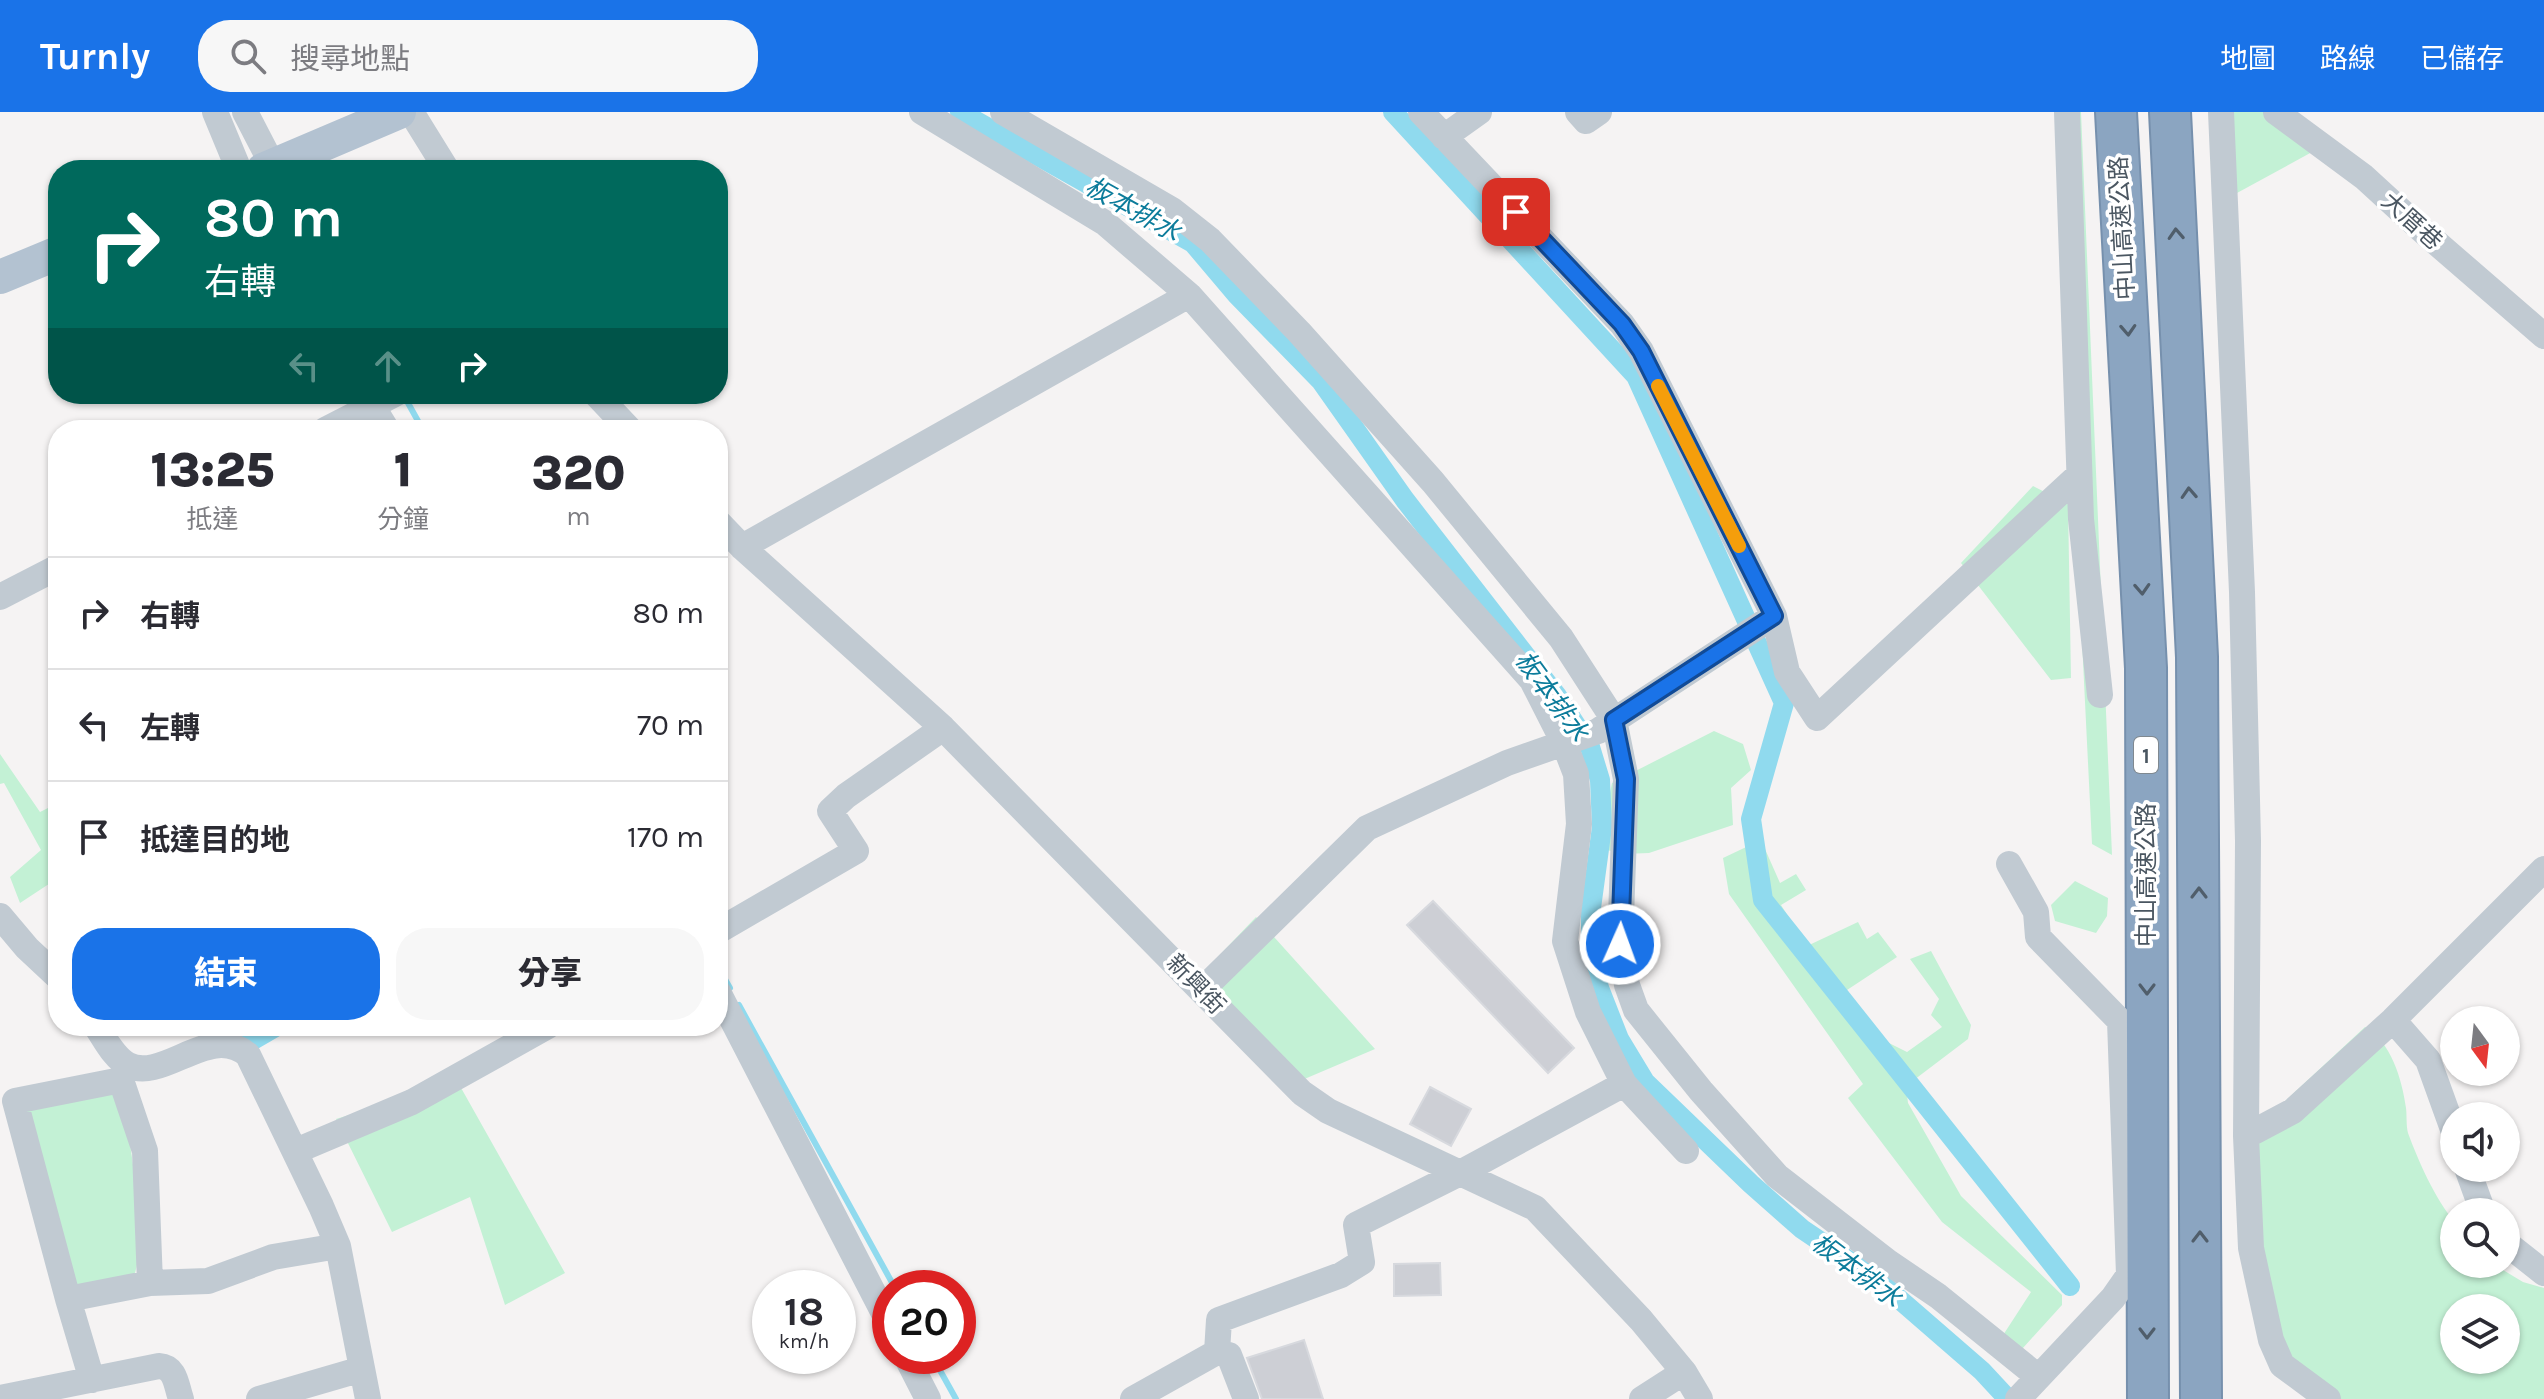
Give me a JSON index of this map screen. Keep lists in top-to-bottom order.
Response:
{
  "streets": {
    "highway": ["中山高速公路", "1"],
    "street": ["大厝巷", "新興街"]
  },
  "water": ["板本排水"],
  "north": "bottom",
  "page": {
    "header": "Turnly",
    "search": "搜尋地點",
    "nav": ["地圖", "路線", "已儲存"],
    "turn": ["80 m", "右轉"],
    "eta": [
      "13:25",
      "抵達",
      "1",
      "分鐘",
      "320",
      "m"
    ],
    "list": [
      {
        "name": "右轉",
        "value": "80 m"
      },
      {
        "name": "左轉",
        "value": "70 m"
      },
      {
        "name": "抵達目的地",
        "value": "170 m"
      }
    ],
    "buttons": ["結束", "分享"],
    "speed": "18 km/h",
    "limit": "20"
  }
}
